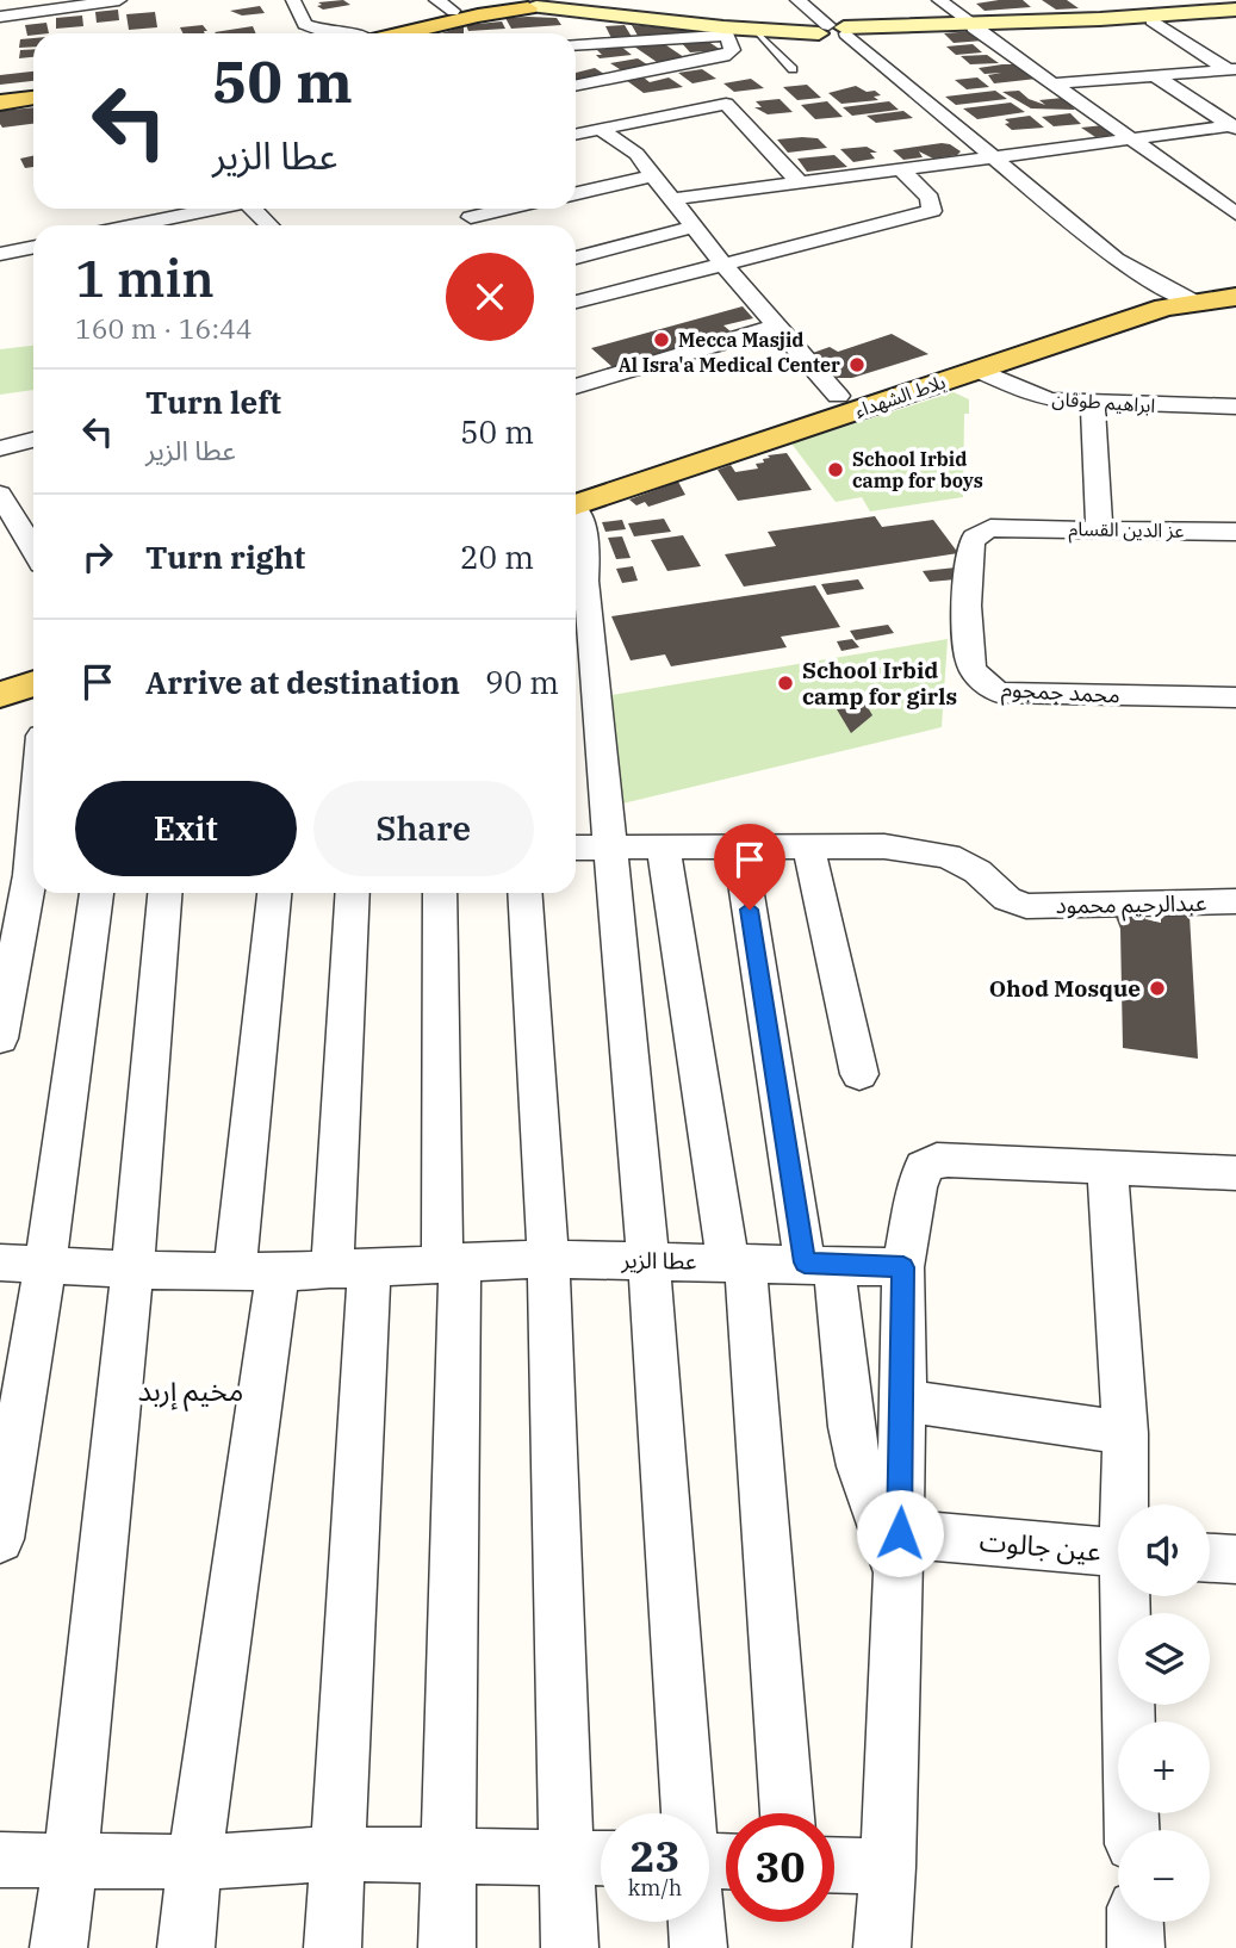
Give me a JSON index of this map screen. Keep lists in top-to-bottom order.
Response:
{
  "streets": {
    "main road": ["بلاط الشهداء"],
    "street": [
      "ابراهيم طوقان",
      "عز الدين القسام",
      "محمد جمجوم",
      "عبدالرحيم محمود",
      "عطا الزير",
      "عين جالوت"
    ]
  },
  "crossings": [
    ["بلاط الشهداء", "ابراهيم طوقان"],
    ["عز الدين القسام", "محمد جمجوم"]
  ],
  "districts": ["مخيم إربد"],
  "places": [
    "Mecca Masjid",
    "Al Isra'a Medical Center",
    "School Irbid camp for boys",
    "School Irbid camp for girls",
    "Ohod Mosque"
  ],
  "page": {
    "turn": ["50 m", "عطا الزير"],
    "heading": ["1 min", "160 m · 16:44"],
    "list": [
      {
        "name": "Turn left",
        "note": "عطا الزير",
        "value": "50 m"
      },
      {
        "name": "Turn right",
        "value": "20 m"
      },
      {
        "name": "Arrive at destination",
        "value": "90 m"
      }
    ],
    "buttons": ["Exit", "Share"],
    "map_buttons": ["+", "−"],
    "speed": "23 km/h",
    "limit": "30"
  }
}
